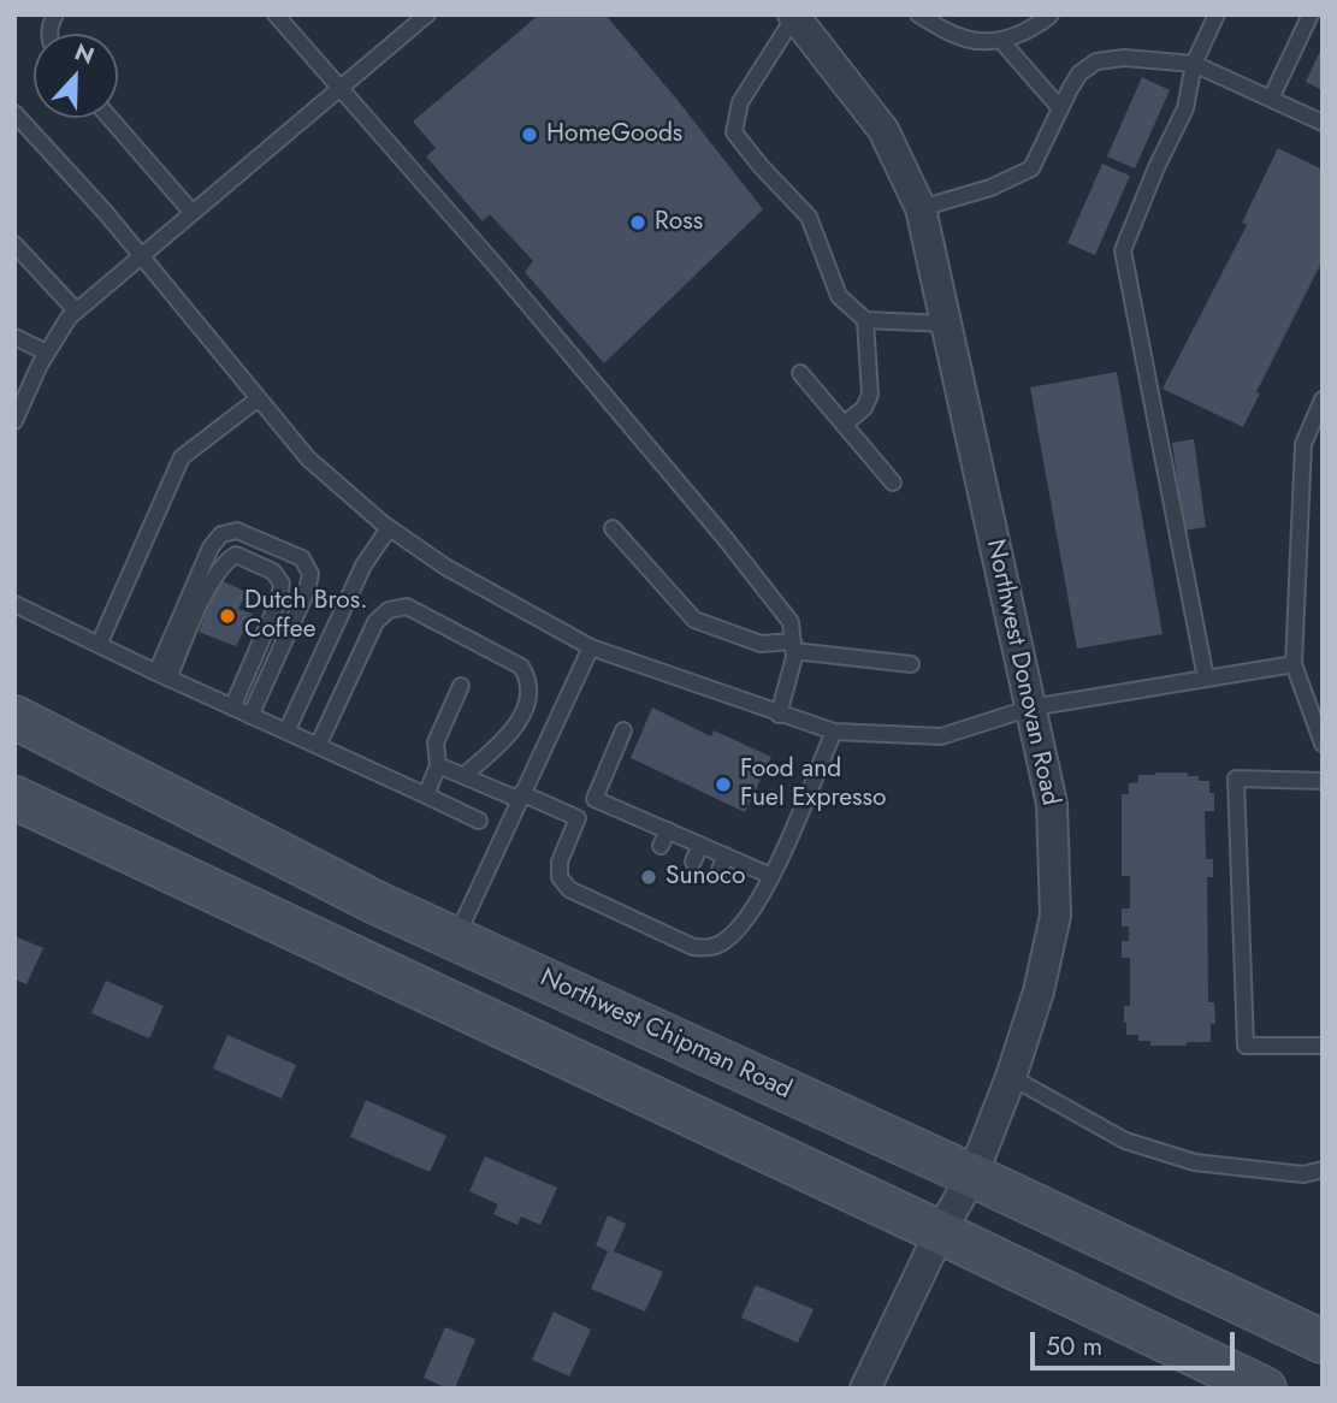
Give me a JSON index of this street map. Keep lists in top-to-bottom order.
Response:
{
  "streets": {
    "main road": ["Northwest Chipman Road"],
    "street": ["Northwest Donovan Road"]
  },
  "crossings": [
    ["Northwest Donovan Road", "Northwest Chipman Road"]
  ],
  "places": [
    "HomeGoods",
    "Ross",
    "Dutch Bros. Coffee",
    "Food and Fuel Expresso",
    "Sunoco"
  ],
  "scale_bar": "50 m",
  "north": "top"
}
